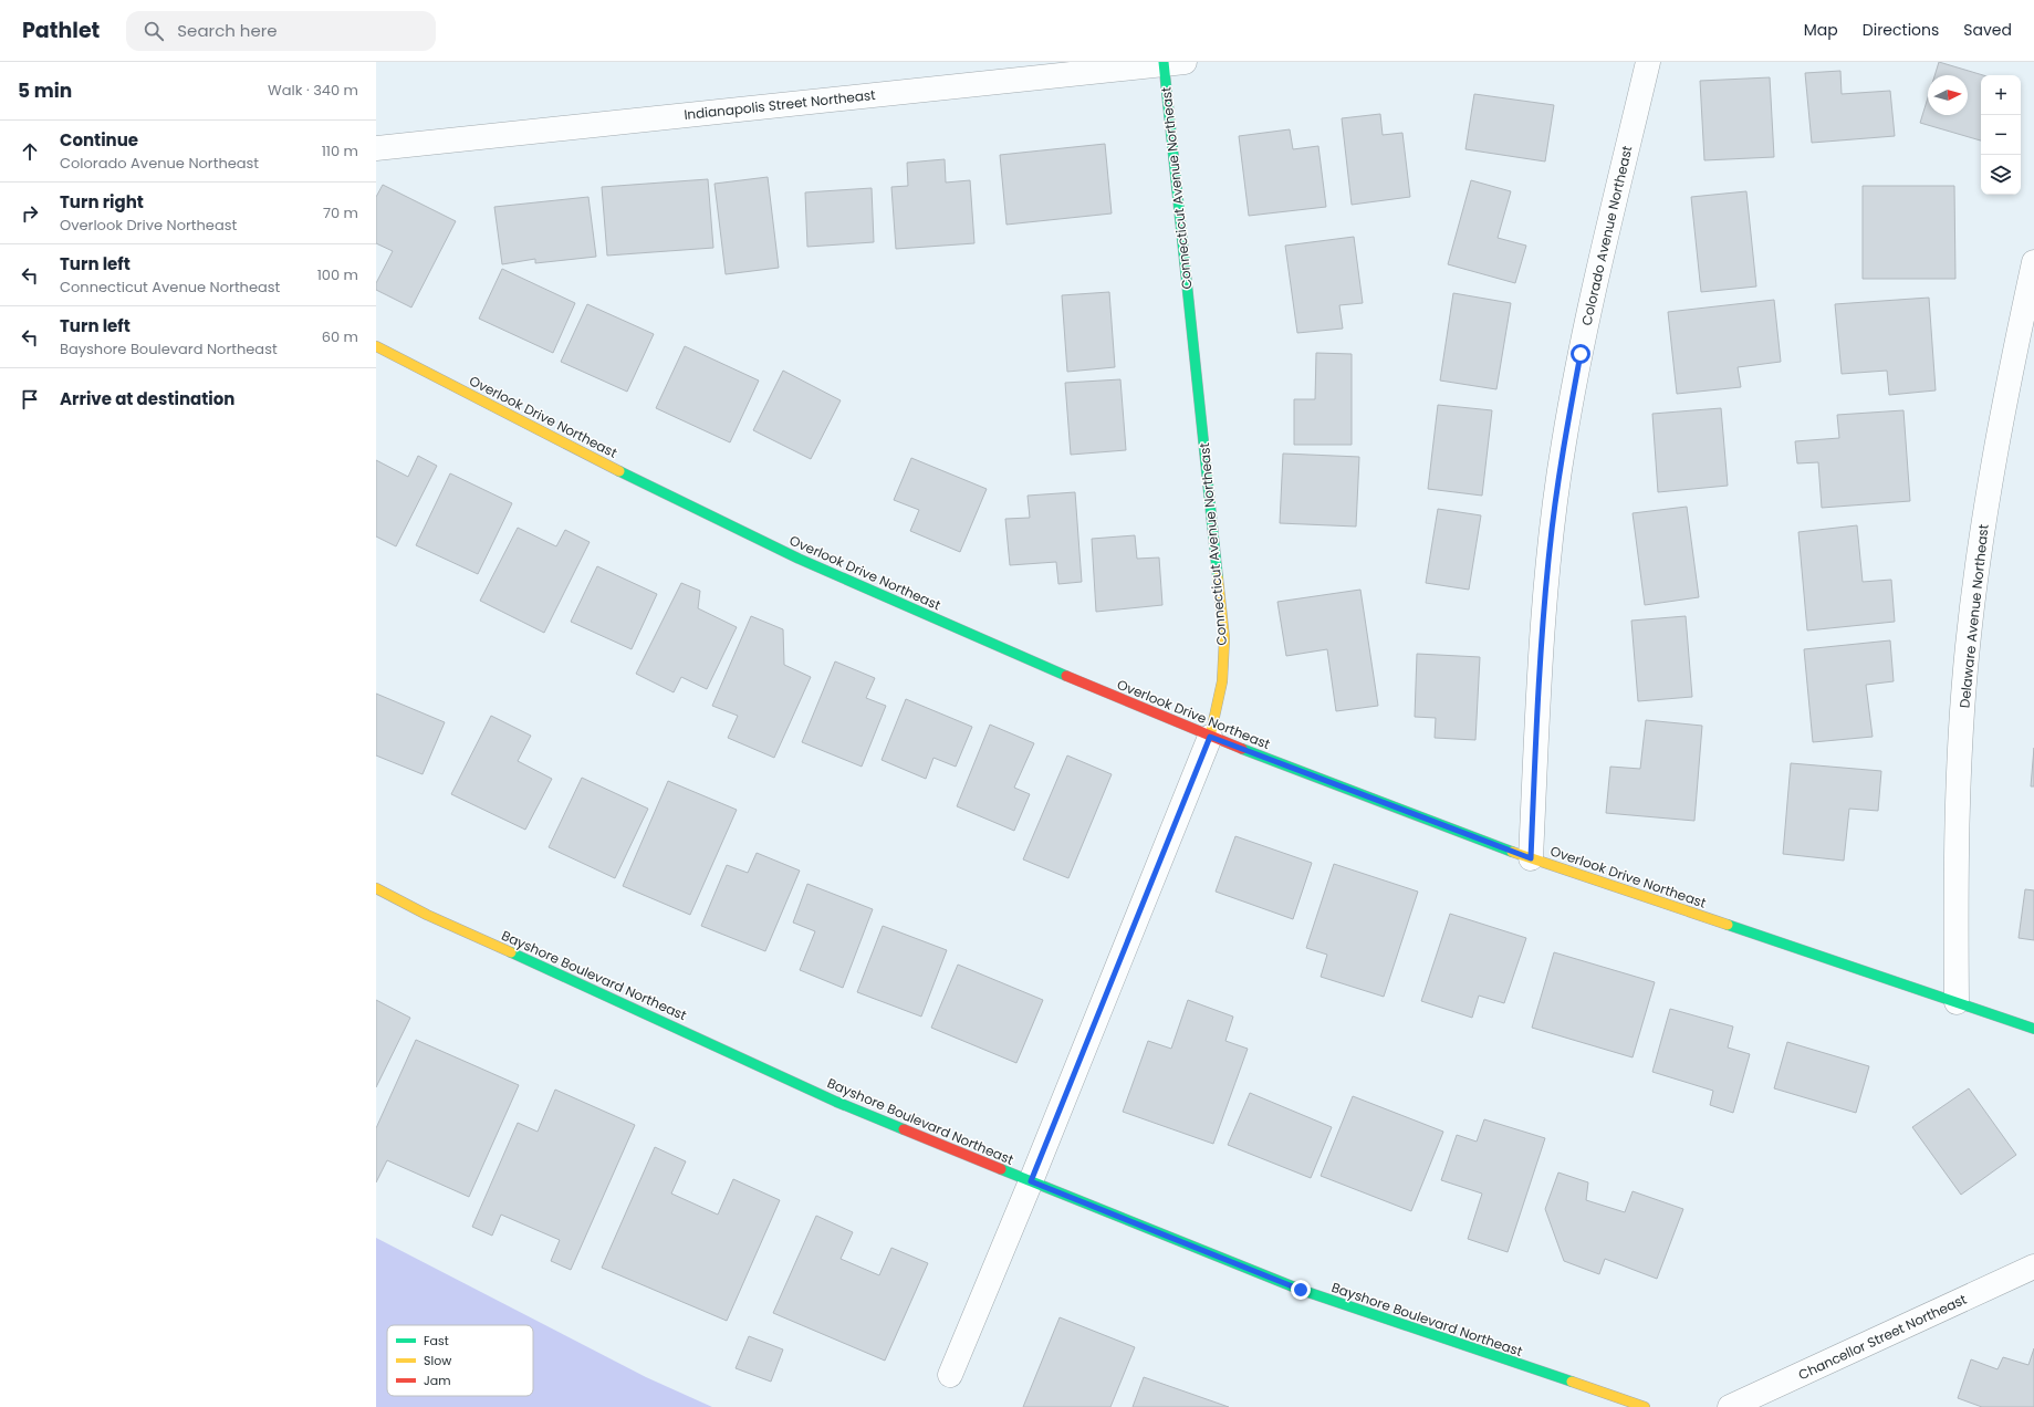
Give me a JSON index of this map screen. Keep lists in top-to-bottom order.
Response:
{
  "streets": {
    "street": [
      "Indianapolis Street Northeast",
      "Connecticut Avenue Northeast",
      "Colorado Avenue Northeast",
      "Overlook Drive Northeast",
      "Delaware Avenue Northeast",
      "Bayshore Boulevard Northeast",
      "Chancellor Street Northeast"
    ]
  },
  "crossings": [
    ["Indianapolis Street Northeast", "Connecticut Avenue Northeast"],
    ["Connecticut Avenue Northeast", "Overlook Drive Northeast"],
    ["Connecticut Avenue Northeast", "Bayshore Boulevard Northeast"],
    ["Colorado Avenue Northeast", "Overlook Drive Northeast"],
    ["Overlook Drive Northeast", "Delaware Avenue Northeast"]
  ],
  "legend": ["Fast", "Slow", "Jam"],
  "north": "right",
  "page": {
    "header": "Pathlet",
    "search": "Search here",
    "nav": ["Map", "Directions", "Saved"],
    "heading": ["5 min", "Walk · 340 m"],
    "map_buttons": ["+", "−"],
    "list": [
      ["Continue", "Colorado Avenue Northeast", "110 m"],
      ["Turn right", "Overlook Drive Northeast", "70 m"],
      ["Turn left", "Connecticut Avenue Northeast", "100 m"],
      ["Turn left", "Bayshore Boulevard Northeast", "60 m"],
      "Arrive at destination"
    ]
  }
}
